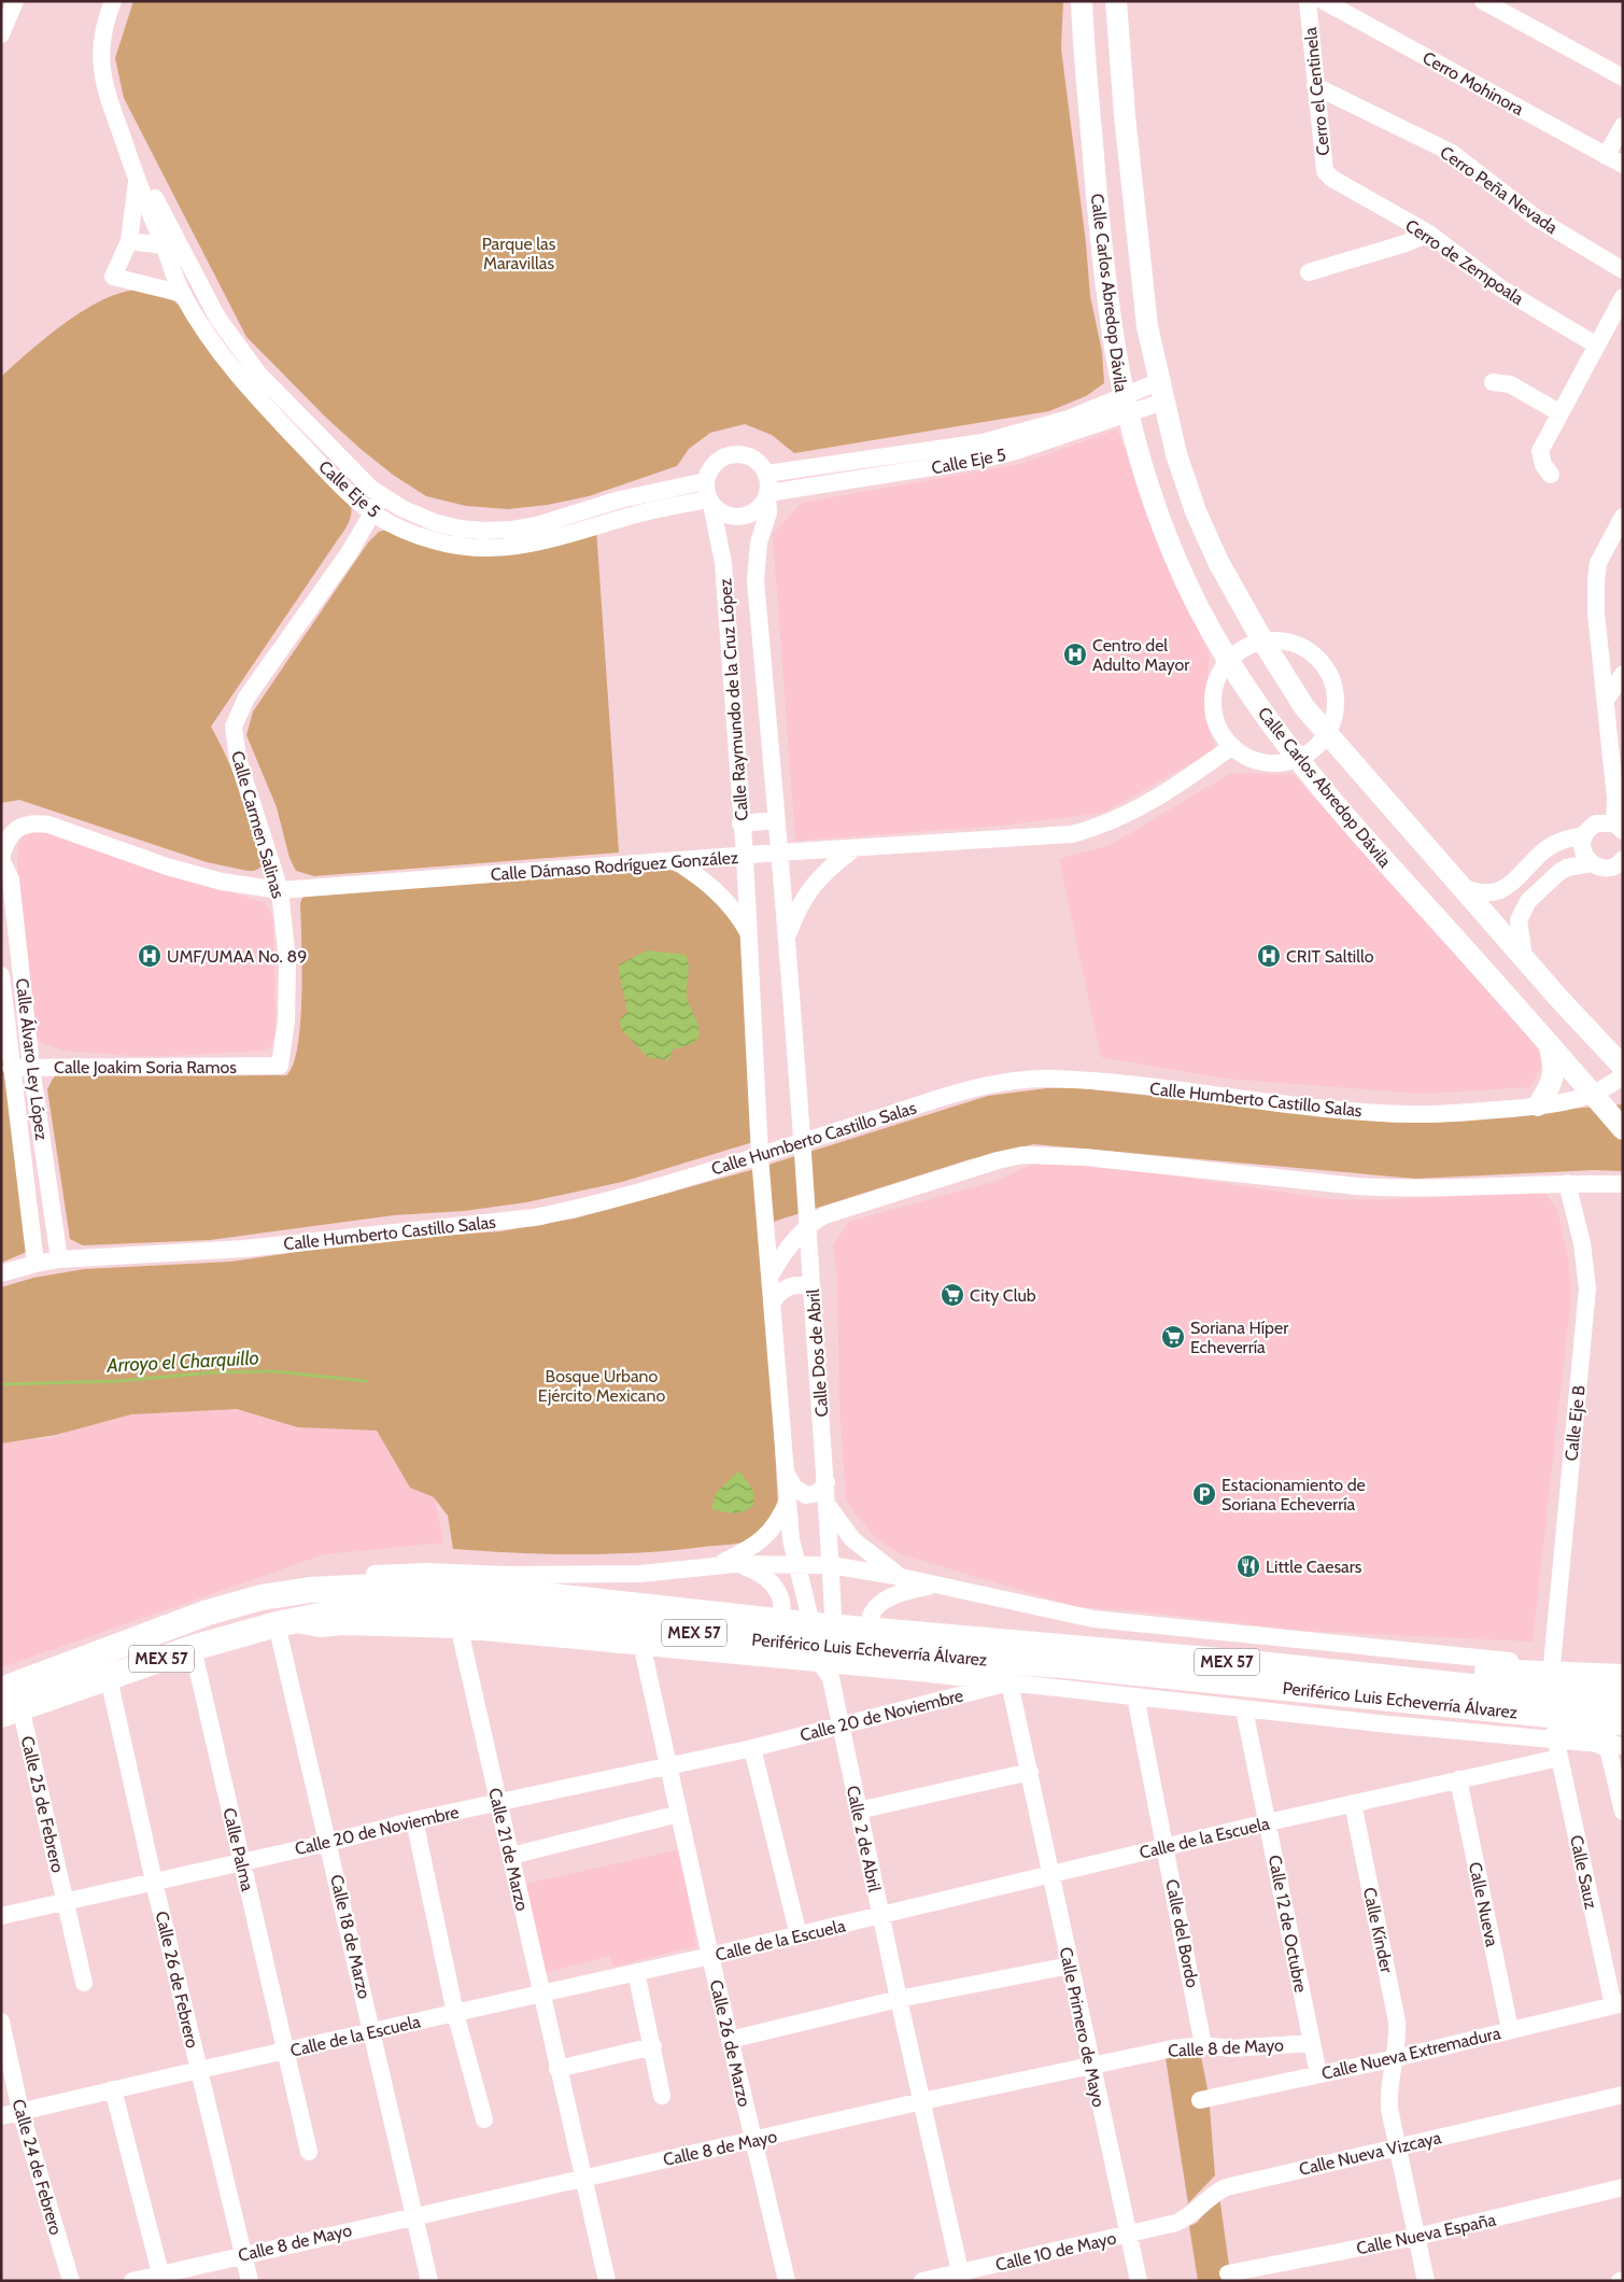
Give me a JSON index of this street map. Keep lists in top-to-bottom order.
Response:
{
  "streets": {
    "highway": ["MEX 57", "Periférico Luis Echeverría Álvarez"],
    "main road": ["Calle Carlos Abredop Dávila"],
    "street": [
      "Cerro Mohinora",
      "Cerro el Centinela",
      "Cerro Peña Nevada",
      "Cerro de Zempoala",
      "Calle Eje 5",
      "Calle Raymundo de la Cruz López",
      "Calle Carmen Salinas",
      "Calle Dámaso Rodríguez González",
      "Calle Álvaro Ley López",
      "Calle Joakim Soria Ramos",
      "Calle Humberto Castillo Salas",
      "Calle Dos de Abril",
      "Calle Eje B",
      "Calle 20 de Noviembre",
      "Calle 25 de Febrero",
      "Calle de la Escuela",
      "Calle 2 de Abril",
      "Calle Palma",
      "Calle 21 de Marzo",
      "Calle Sauz",
      "Calle Nueva",
      "Calle 12 de Octubre",
      "Calle Kínder",
      "Calle del Bordo",
      "Calle 18 de Marzo",
      "Calle 26 de Febrero",
      "Calle Primero de Mayo",
      "Calle 26 de Marzo",
      "Calle 8 de Mayo",
      "Calle Nueva Extremadura",
      "Calle Nueva Vizcaya",
      "Calle 24 de Febrero",
      "Calle Nueva España",
      "Calle 10 de Mayo"
    ]
  },
  "crossings": [
    ["Cerro el Centinela", "Cerro Peña Nevada"],
    ["Cerro el Centinela", "Cerro de Zempoala"],
    ["Calle Carlos Abredop Dávila", "Calle Eje 5"],
    ["Calle Carlos Abredop Dávila", "Calle Humberto Castillo Salas"],
    ["Calle Eje 5", "Calle Raymundo de la Cruz López"],
    ["Calle Eje 5", "Calle Carmen Salinas"],
    ["Calle Raymundo de la Cruz López", "Calle Dámaso Rodríguez González"],
    ["Calle Raymundo de la Cruz López", "Calle Humberto Castillo Salas"],
    ["Calle Raymundo de la Cruz López", "Calle Dos de Abril"],
    ["Calle Carmen Salinas", "Calle Dámaso Rodríguez González"],
    ["Calle Carmen Salinas", "Calle Joakim Soria Ramos"],
    ["Calle Dámaso Rodríguez González", "Calle Álvaro Ley López"],
    ["Calle Álvaro Ley López", "Calle Joakim Soria Ramos"],
    ["Calle Álvaro Ley López", "Calle Humberto Castillo Salas"],
    ["Calle Humberto Castillo Salas", "Calle Dos de Abril"],
    ["Calle Dos de Abril", "Periférico Luis Echeverría Álvarez"],
    ["Calle Dos de Abril", "Calle 2 de Abril"],
    ["Calle Eje B", "Periférico Luis Echeverría Álvarez"],
    ["Periférico Luis Echeverría Álvarez", "Calle 25 de Febrero"],
    ["Periférico Luis Echeverría Álvarez", "Calle 2 de Abril"],
    ["Periférico Luis Echeverría Álvarez", "Calle Palma"],
    ["Periférico Luis Echeverría Álvarez", "Calle 18 de Marzo"],
    ["Periférico Luis Echeverría Álvarez", "Calle 26 de Febrero"],
    ["Calle 20 de Noviembre", "Calle 25 de Febrero"],
    ["Calle 20 de Noviembre", "Calle 2 de Abril"],
    ["Calle 20 de Noviembre", "Calle Palma"],
    ["Calle 20 de Noviembre", "Calle 21 de Marzo"],
    ["Calle 20 de Noviembre", "Calle 18 de Marzo"],
    ["Calle 20 de Noviembre", "Calle 26 de Febrero"],
    ["Calle 20 de Noviembre", "Calle Primero de Mayo"],
    ["Calle 20 de Noviembre", "Calle 26 de Marzo"],
    ["Calle de la Escuela", "Calle 2 de Abril"],
    ["Calle de la Escuela", "Calle Palma"],
    ["Calle de la Escuela", "Calle 21 de Marzo"],
    ["Calle de la Escuela", "Calle Sauz"],
    ["Calle de la Escuela", "Calle Nueva"],
    ["Calle de la Escuela", "Calle 12 de Octubre"],
    ["Calle de la Escuela", "Calle Kínder"],
    ["Calle de la Escuela", "Calle del Bordo"],
    ["Calle de la Escuela", "Calle 18 de Marzo"],
    ["Calle de la Escuela", "Calle 26 de Febrero"],
    ["Calle de la Escuela", "Calle Primero de Mayo"],
    ["Calle de la Escuela", "Calle 26 de Marzo"],
    ["Calle de la Escuela", "Calle 24 de Febrero"],
    ["Calle 2 de Abril", "Calle 8 de Mayo"],
    ["Calle 2 de Abril", "Calle 10 de Mayo"],
    ["Calle 21 de Marzo", "Calle 8 de Mayo"],
    ["Calle Sauz", "Calle Nueva Extremadura"],
    ["Calle Nueva", "Calle Nueva Extremadura"],
    ["Calle 12 de Octubre", "Calle 8 de Mayo"],
    ["Calle 12 de Octubre", "Calle Nueva Extremadura"],
    ["Calle Kínder", "Calle Nueva Extremadura"],
    ["Calle Kínder", "Calle Nueva Vizcaya"],
    ["Calle Kínder", "Calle Nueva España"],
    ["Calle del Bordo", "Calle 8 de Mayo"],
    ["Calle 18 de Marzo", "Calle 8 de Mayo"],
    ["Calle 26 de Febrero", "Calle 8 de Mayo"],
    ["Calle Primero de Mayo", "Calle 8 de Mayo"],
    ["Calle Primero de Mayo", "Calle Nueva Vizcaya"],
    ["Calle Primero de Mayo", "Calle 10 de Mayo"],
    ["Calle 26 de Marzo", "Calle 8 de Mayo"],
    ["Calle Nueva Vizcaya", "Calle 10 de Mayo"]
  ],
  "water": ["Arroyo el Charquillo"],
  "parks": ["Parque las Maravillas", "Bosque Urbano Ejército Mexicano"],
  "places": {
    "hospital": ["Centro del Adulto Mayor", "UMF/UMAA No. 89", "CRIT Saltillo"],
    "supermarket": ["City Club", "Soriana Híper Echeverría"],
    "parking": ["Estacionamiento de Soriana Echeverría"],
    "restaurant": ["Little Caesars"]
  }
}
